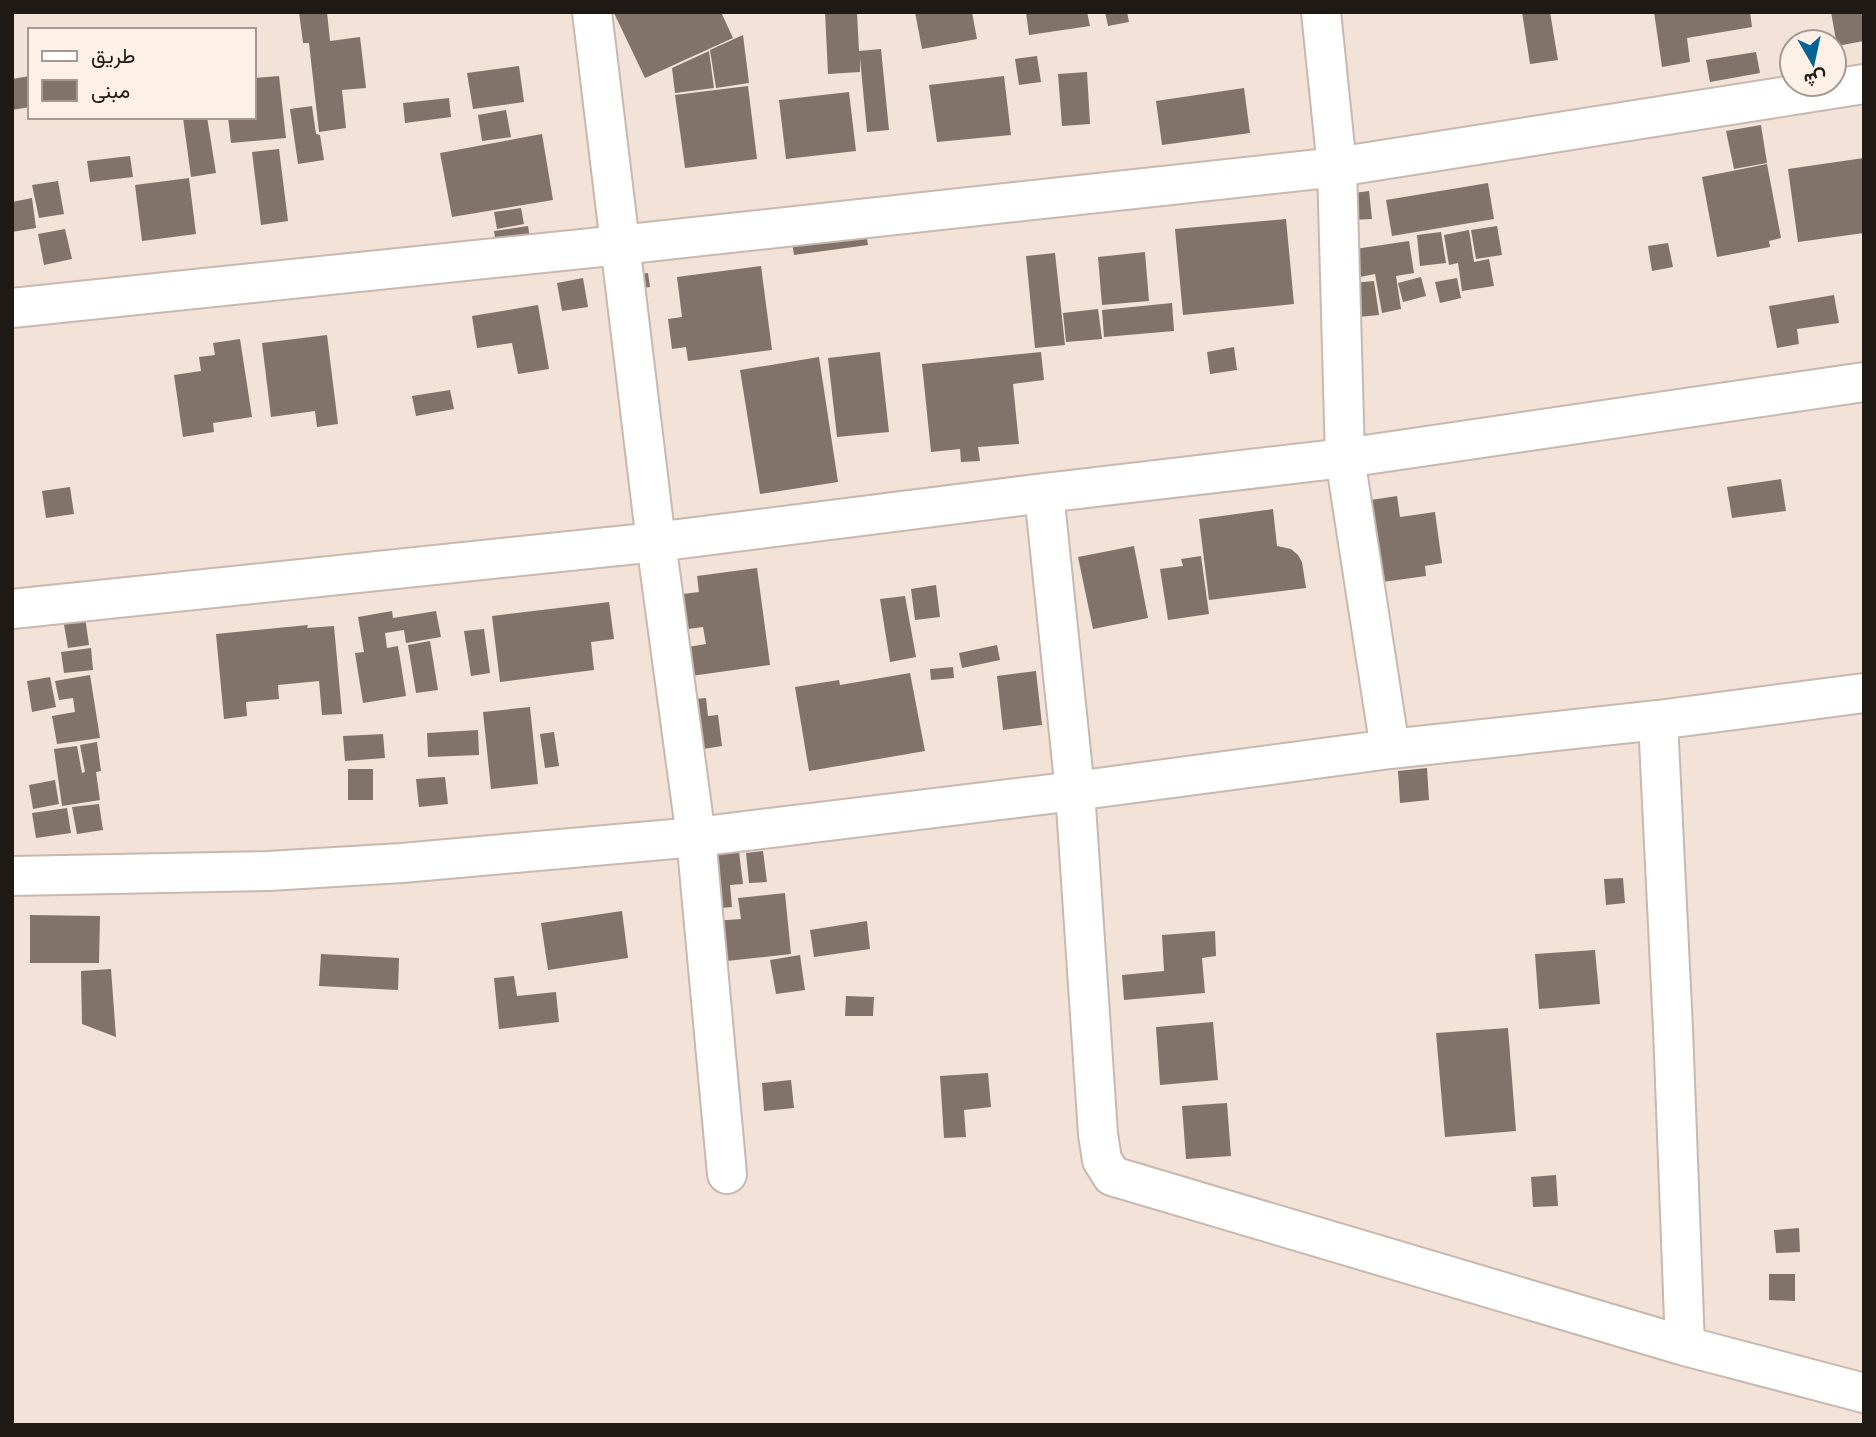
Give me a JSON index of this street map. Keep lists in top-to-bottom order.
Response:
{
  "legend": ["طريق", "مبنى"],
  "north": "bottom"
}
